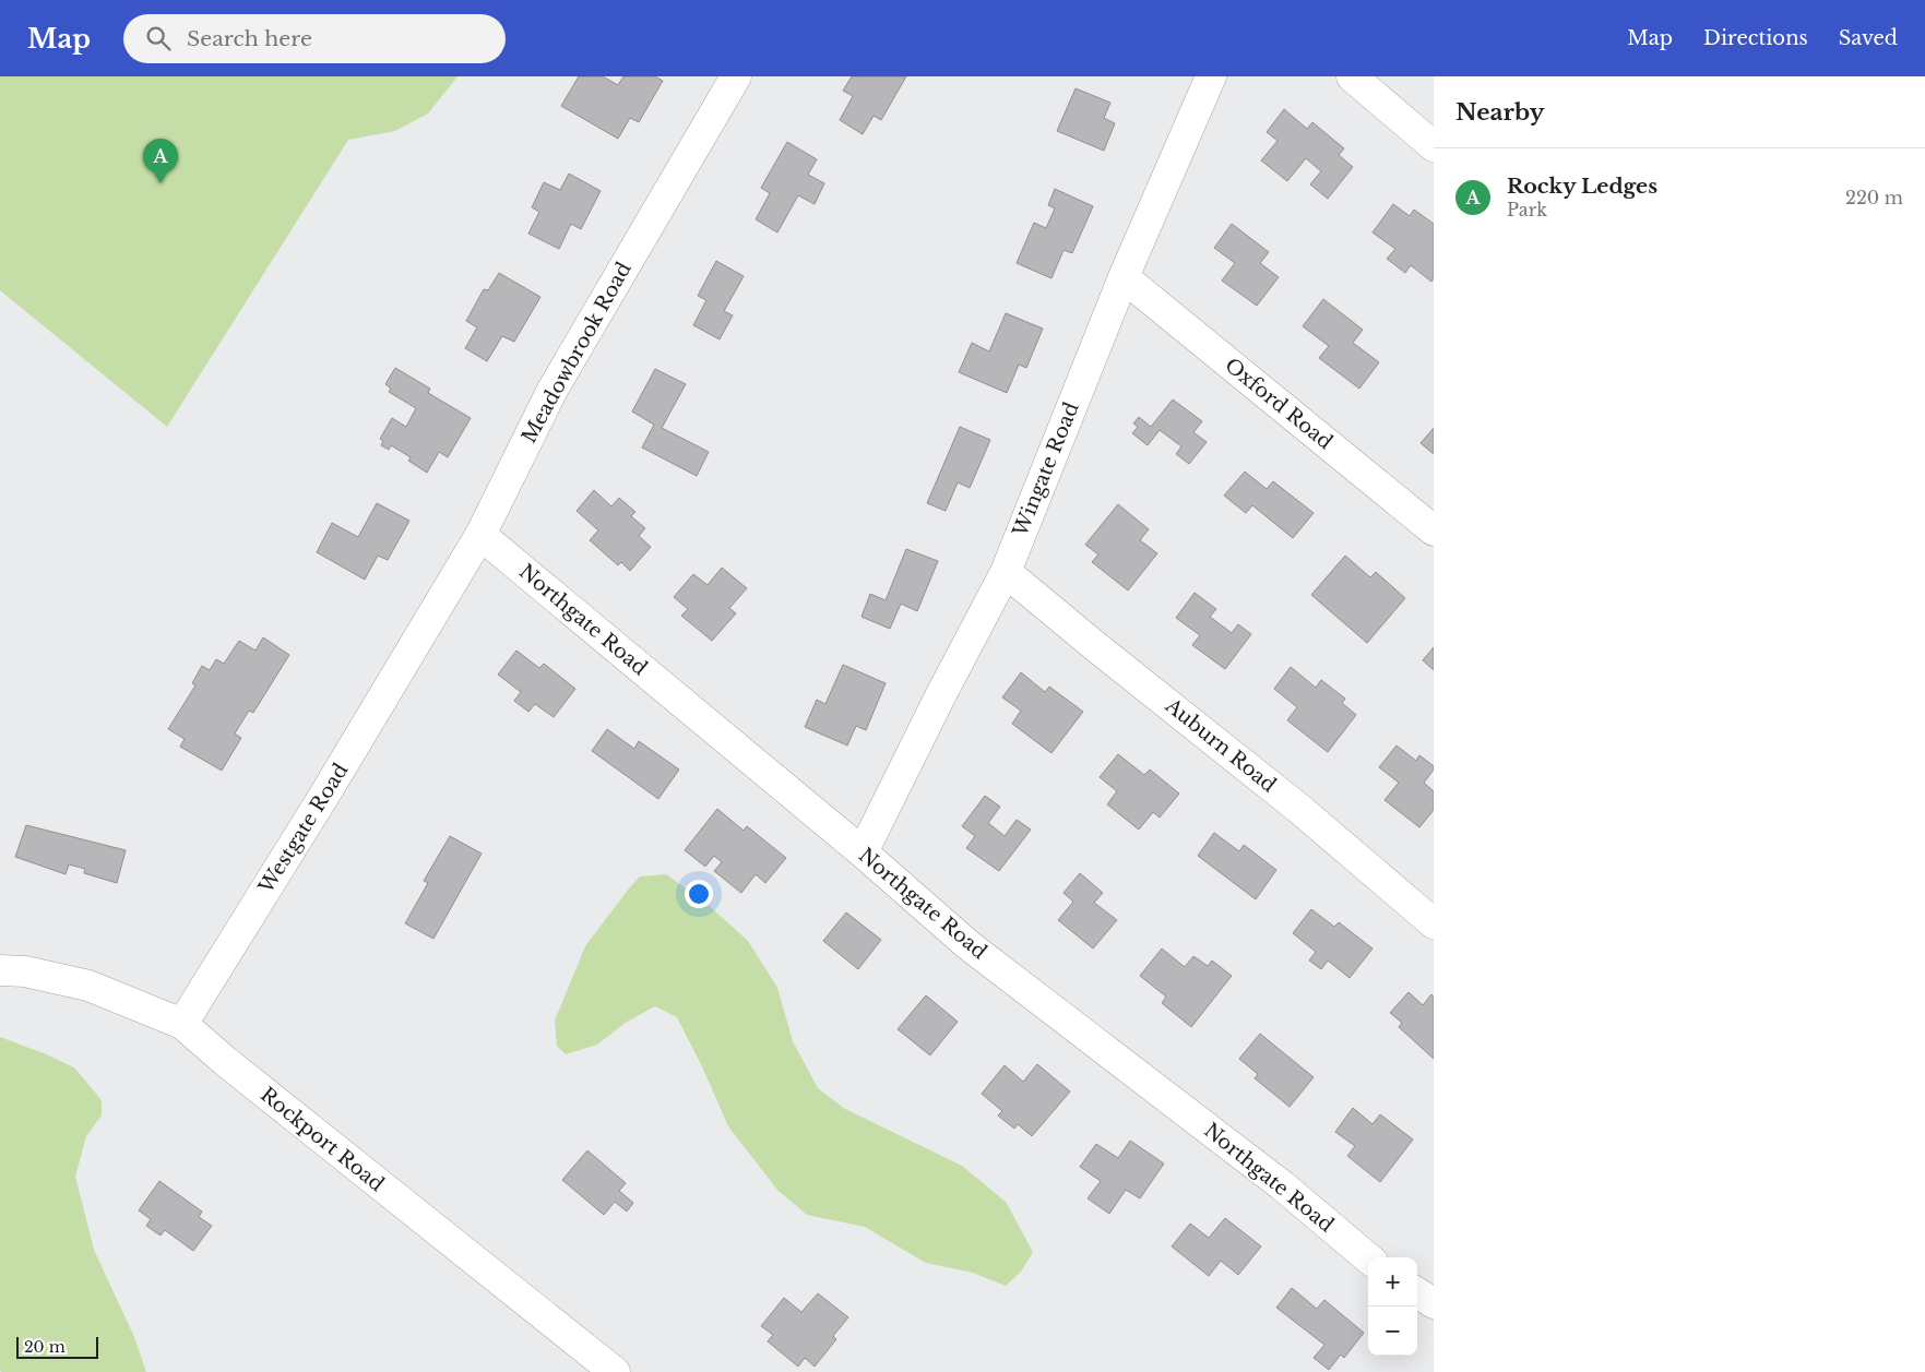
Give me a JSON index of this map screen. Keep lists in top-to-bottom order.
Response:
{
  "streets": {
    "street": [
      "Meadowbrook Road",
      "Oxford Road",
      "Wingate Road",
      "Northgate Road",
      "Auburn Road",
      "Westgate Road",
      "Rockport Road"
    ]
  },
  "crossings": [
    ["Meadowbrook Road", "Northgate Road"],
    ["Meadowbrook Road", "Westgate Road"],
    ["Oxford Road", "Wingate Road"],
    ["Wingate Road", "Northgate Road"],
    ["Wingate Road", "Auburn Road"],
    ["Westgate Road", "Rockport Road"]
  ],
  "scale_bar": "20 m",
  "page": {
    "header": "Map",
    "search": "Search here",
    "nav": ["Map", "Directions", "Saved"],
    "heading": "Nearby",
    "pins": "A",
    "list": [
      {
        "mark": "A",
        "name": "Rocky Ledges",
        "note": "Park",
        "value": "220 m"
      }
    ],
    "map_buttons": ["+", "−"],
    "scale": "20 m"
  }
}
